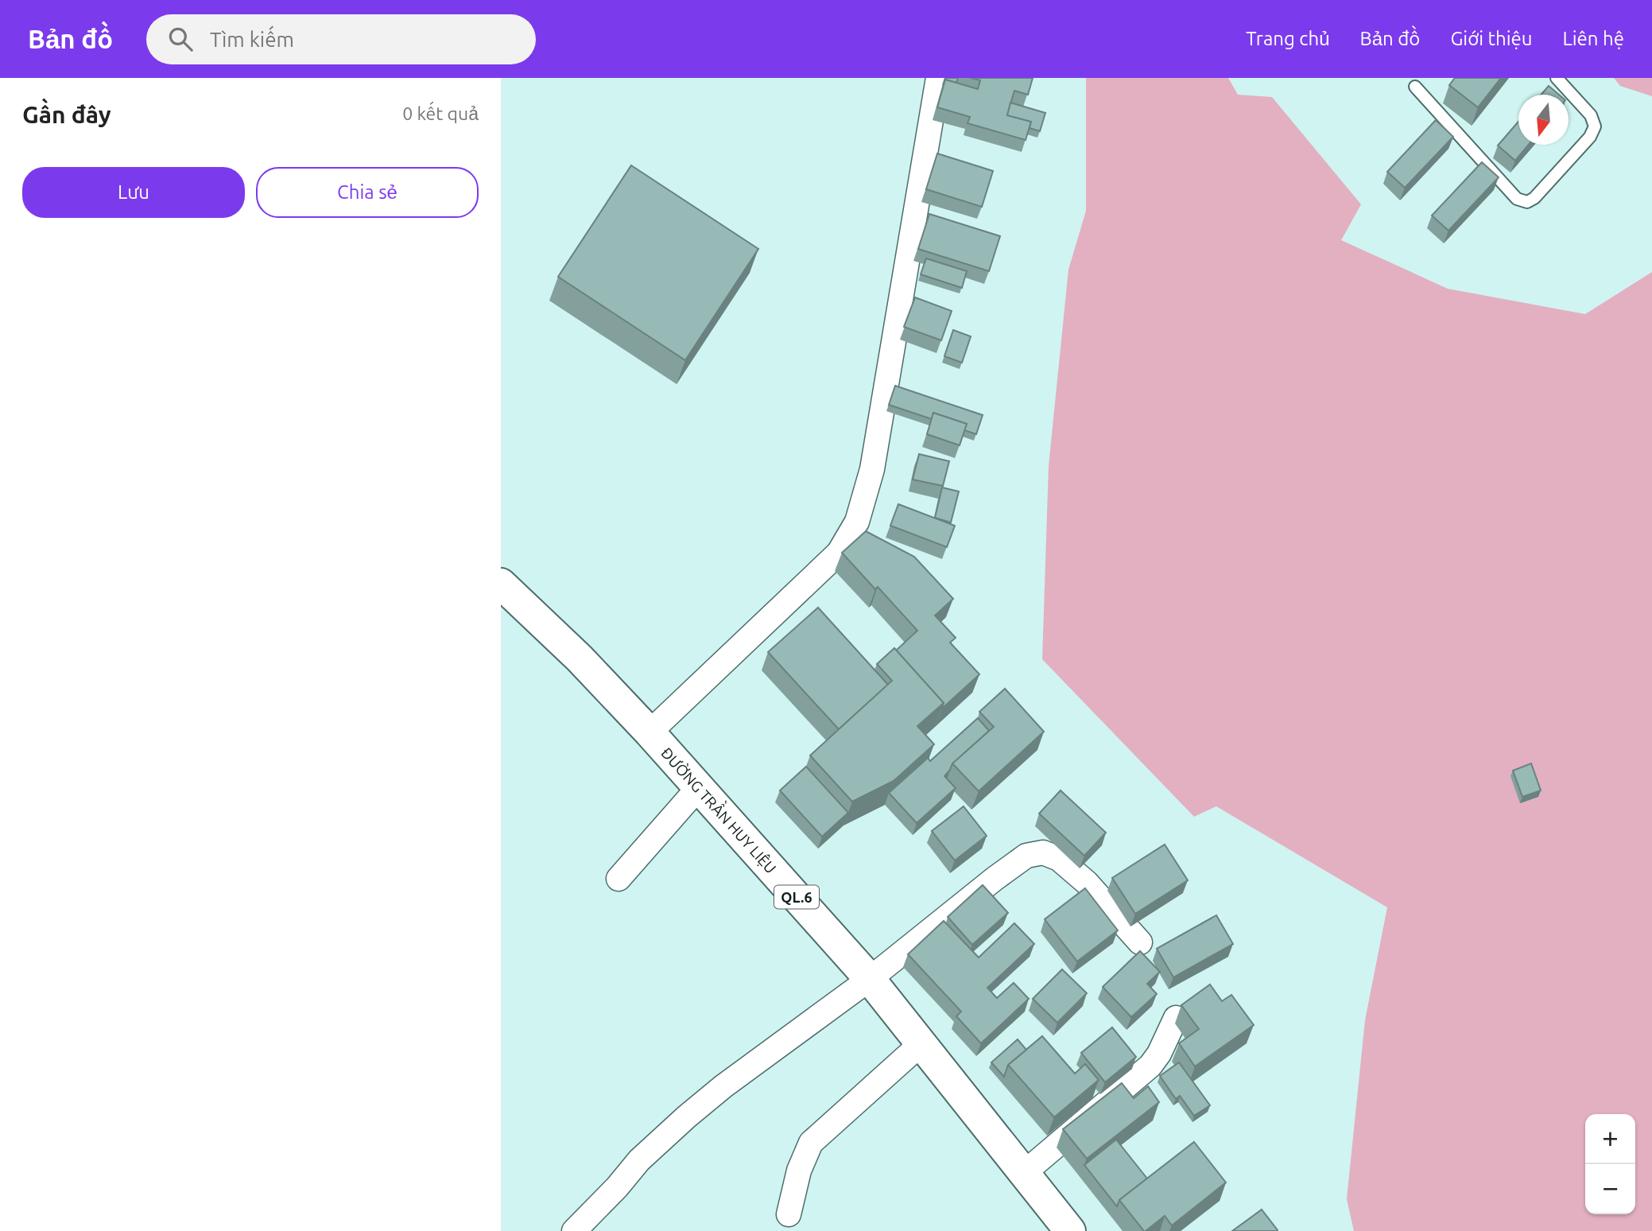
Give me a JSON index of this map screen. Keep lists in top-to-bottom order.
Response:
{
  "streets": {
    "highway": ["ĐƯỜNG TRẦN HUY LIỆU", "QL.6"]
  },
  "north": "bottom",
  "page": {
    "header": "Bản đồ",
    "search": "Tìm kiếm",
    "nav": [
      "Trang chủ",
      "Bản đồ",
      "Giới thiệu",
      "Liên hệ"
    ],
    "heading": ["Gần đây", "0 kết quả"],
    "buttons": ["Lưu", "Chia sẻ"],
    "map_buttons": ["+", "−"]
  }
}
